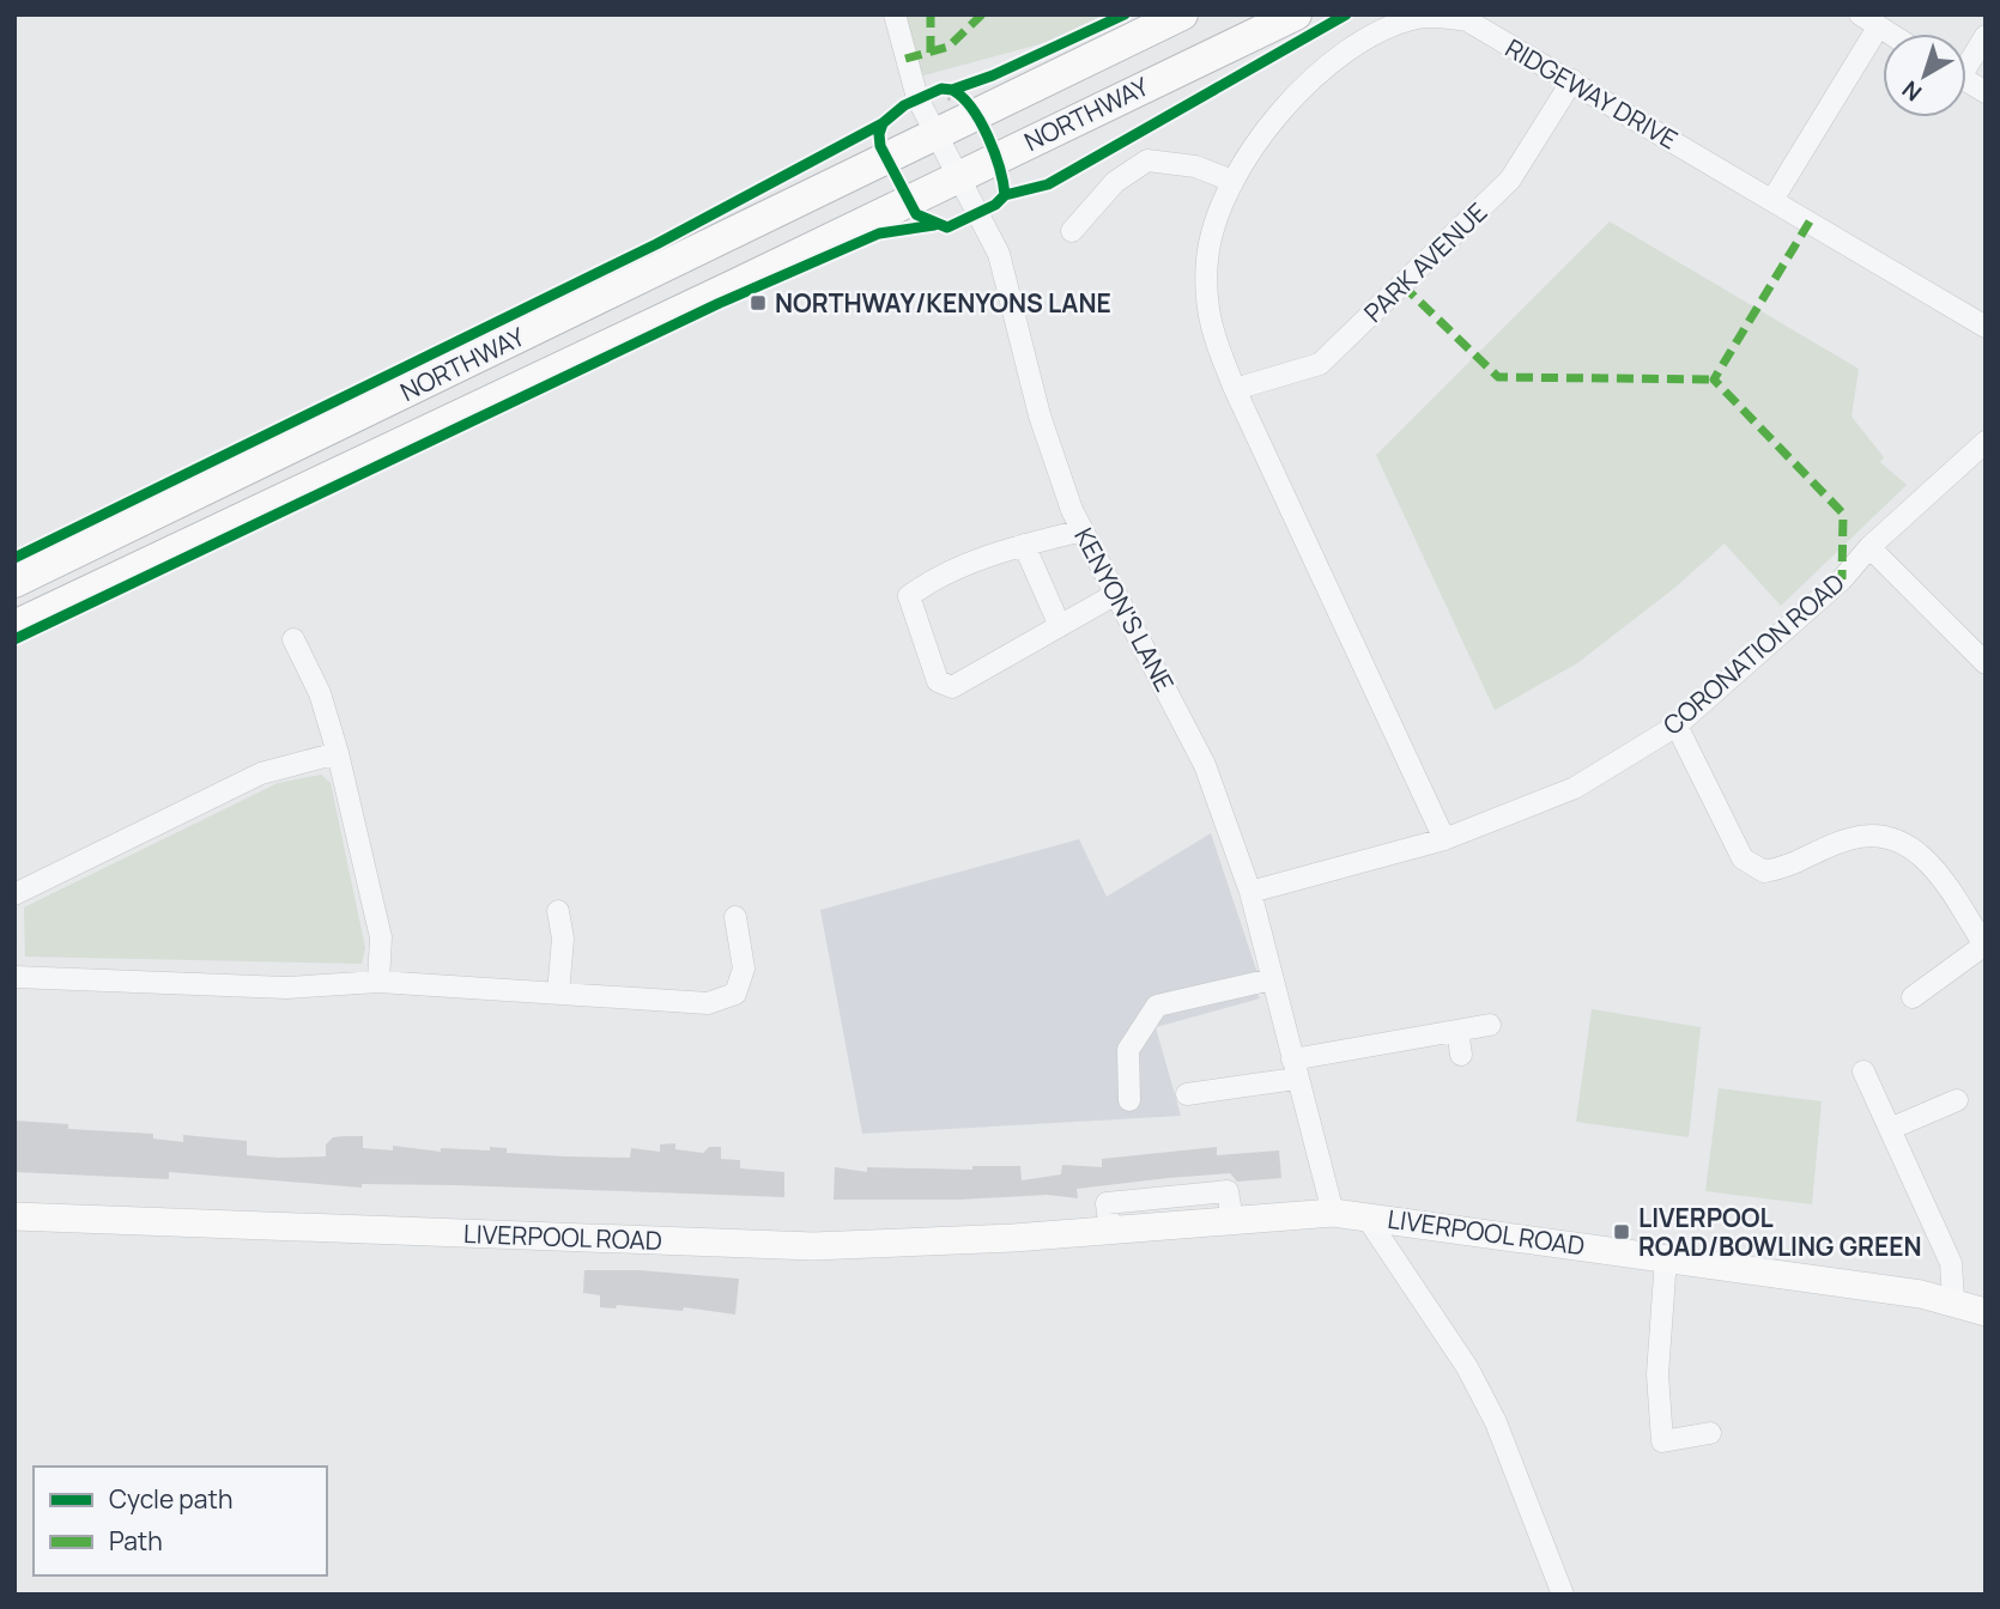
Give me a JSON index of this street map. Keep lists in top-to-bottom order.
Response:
{
  "streets": {
    "highway": ["NORTHWAY"],
    "main road": ["LIVERPOOL ROAD"],
    "street": [
      "RIDGEWAY DRIVE",
      "PARK AVENUE",
      "KENYON'S LANE",
      "CORONATION ROAD"
    ]
  },
  "crossings": [
    ["RIDGEWAY DRIVE", "PARK AVENUE"],
    ["RIDGEWAY DRIVE", "CORONATION ROAD"],
    ["NORTHWAY", "KENYON'S LANE"],
    ["KENYON'S LANE", "CORONATION ROAD"],
    ["KENYON'S LANE", "LIVERPOOL ROAD"]
  ],
  "places": {
    "transit": ["NORTHWAY/KENYONS LANE", "LIVERPOOL ROAD/BOWLING GREEN"]
  },
  "legend": ["Cycle path", "Path"],
  "north": "bottom left"
}
